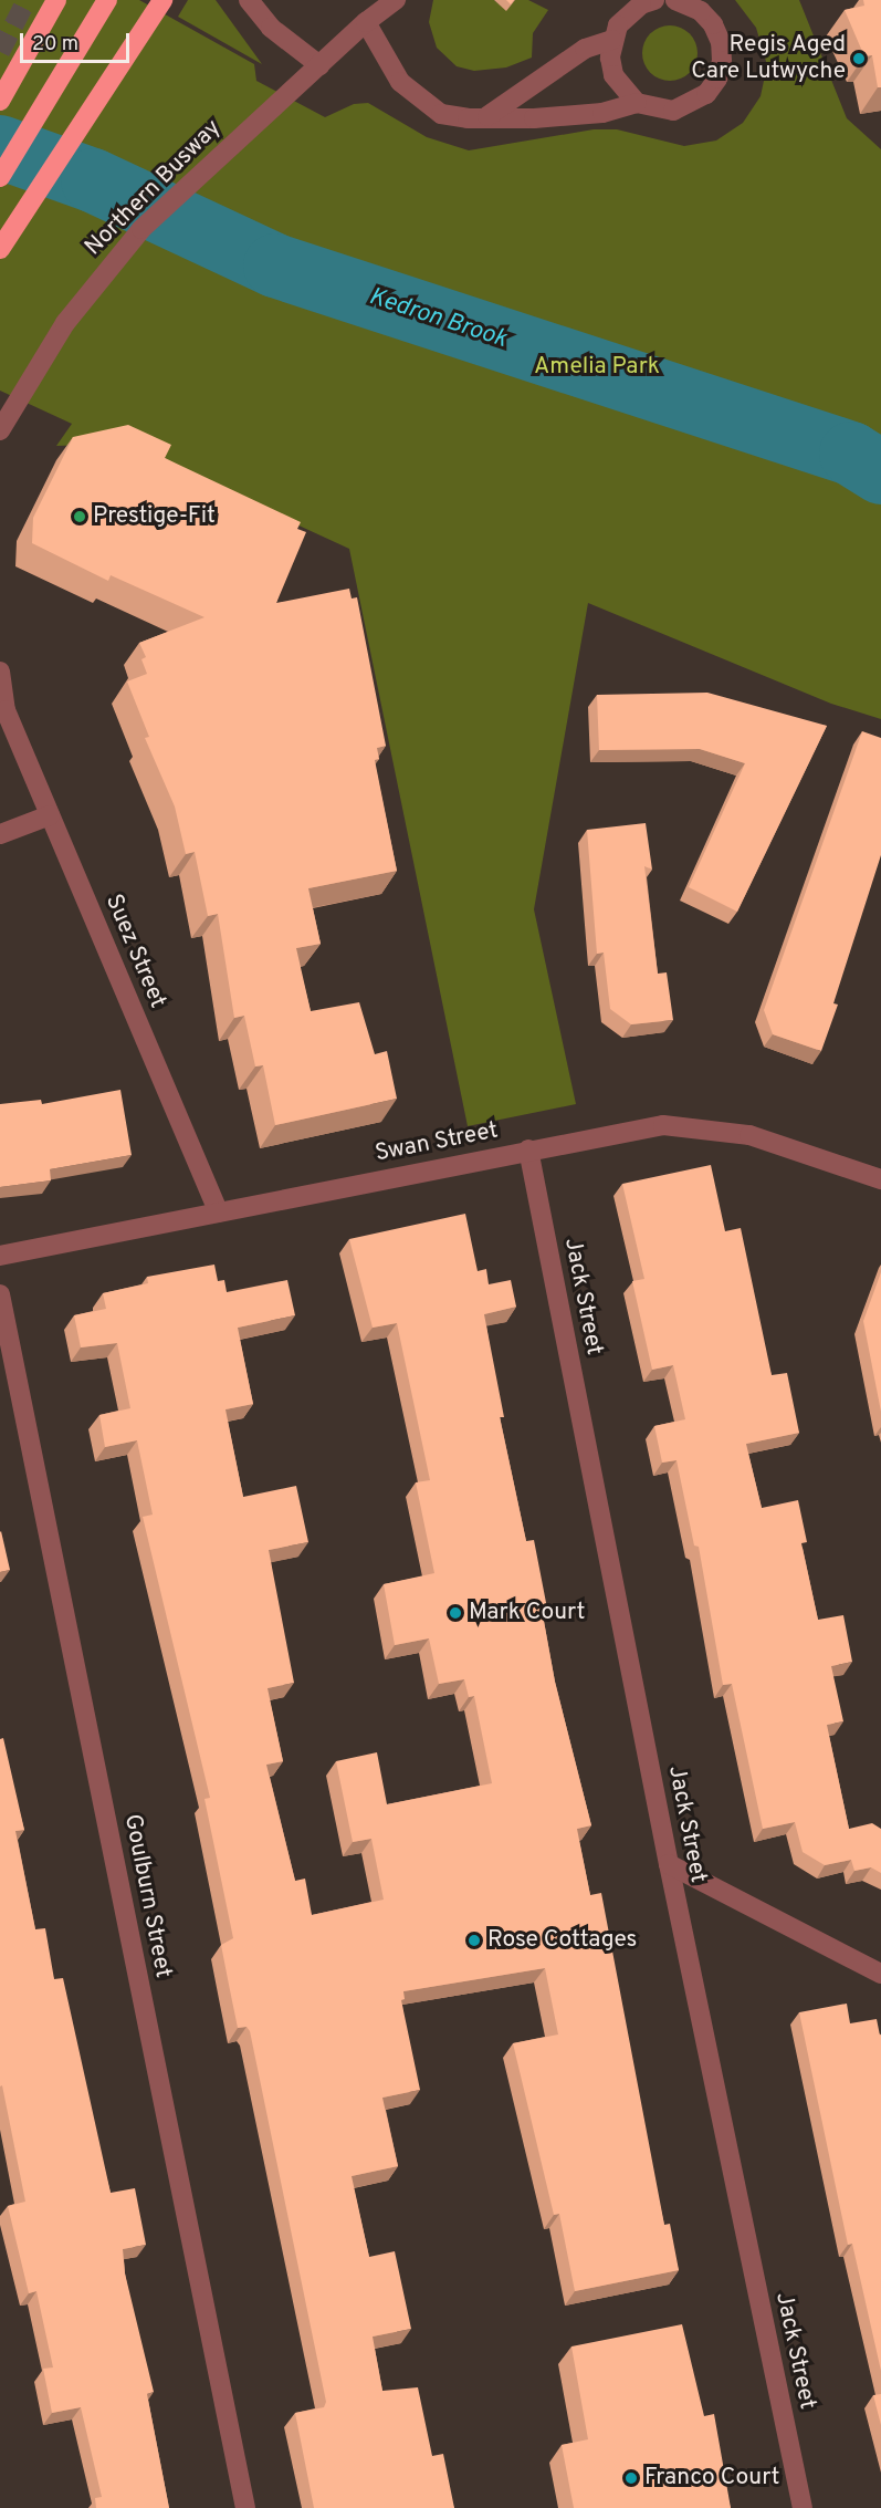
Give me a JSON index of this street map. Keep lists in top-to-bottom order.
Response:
{
  "streets": {
    "street": [
      "Northern Busway",
      "Suez Street",
      "Swan Street",
      "Jack Street",
      "Goulburn Street"
    ]
  },
  "crossings": [
    ["Suez Street", "Swan Street"],
    ["Swan Street", "Jack Street"]
  ],
  "water": ["Kedron Brook"],
  "parks": ["Amelia Park"],
  "places": [
    "Regis Aged Care Lutwyche",
    "Prestige-Fit",
    "Mark Court",
    "Rose Cottages",
    "Franco Court"
  ],
  "scale_bar": "20 m"
}
